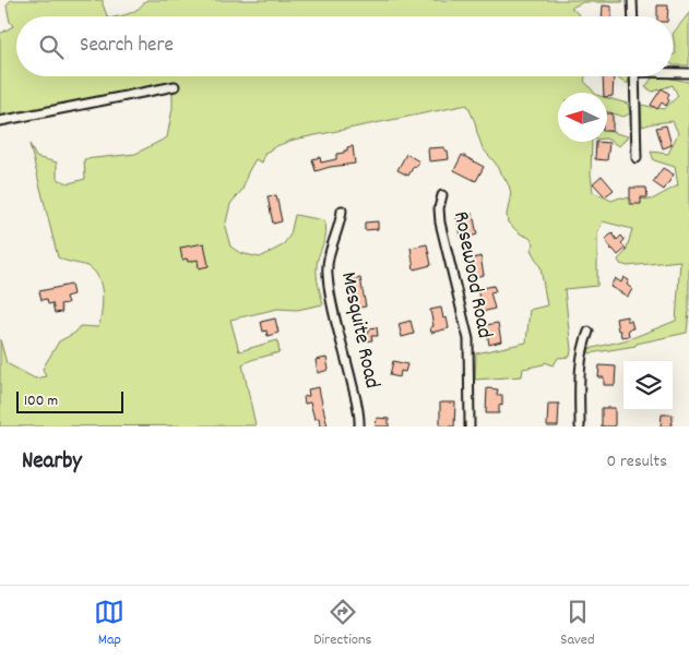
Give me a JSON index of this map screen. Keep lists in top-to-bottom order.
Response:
{
  "streets": {
    "street": ["Rosewood Road", "Mesquite Road"]
  },
  "scale_bar": "100 m",
  "north": "left",
  "page": {
    "search": "Search here",
    "scale": "100 m",
    "heading": ["Nearby", "0 results"],
    "nav": ["Map", "Directions", "Saved"]
  }
}
